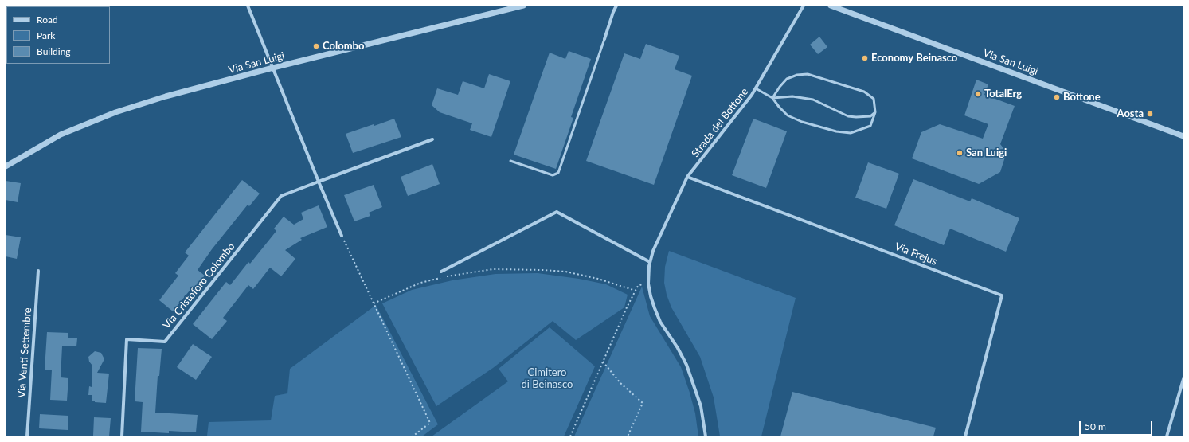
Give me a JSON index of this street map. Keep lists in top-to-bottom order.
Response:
{
  "streets": {
    "street": [
      "Via San Luigi",
      "Strada del Bottone",
      "Via Frejus",
      "Via Cristoforo Colombo",
      "Via Venti Settembre"
    ]
  },
  "crossings": [
    ["Strada del Bottone", "Via Frejus"]
  ],
  "parks": ["Cimitero di Beinasco"],
  "places": [
    "Colombo",
    "Economy Beinasco",
    "TotalErg",
    "Bottone",
    "Aosta",
    "San Luigi"
  ],
  "legend": ["Road", "Park", "Building"],
  "scale_bar": "50 m"
}
